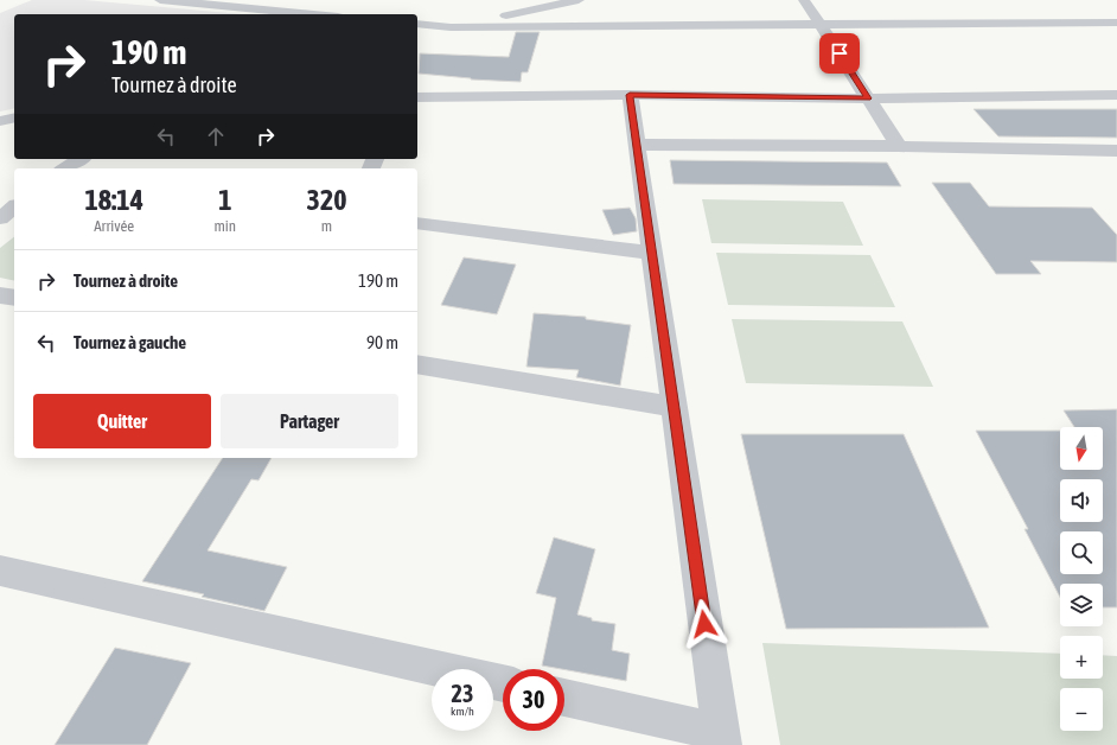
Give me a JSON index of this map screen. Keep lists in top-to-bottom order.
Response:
{
  "north": "bottom",
  "page": {
    "turn": ["190 m", "Tournez à droite"],
    "eta": [
      "18:14",
      "Arrivée",
      "1",
      "min",
      "320",
      "m"
    ],
    "list": [
      {
        "name": "Tournez à droite",
        "value": "190 m"
      },
      {
        "name": "Tournez à gauche",
        "value": "90 m"
      }
    ],
    "buttons": ["Quitter", "Partager"],
    "map_buttons": ["+", "−"],
    "speed": "23 km/h",
    "limit": "30"
  }
}
